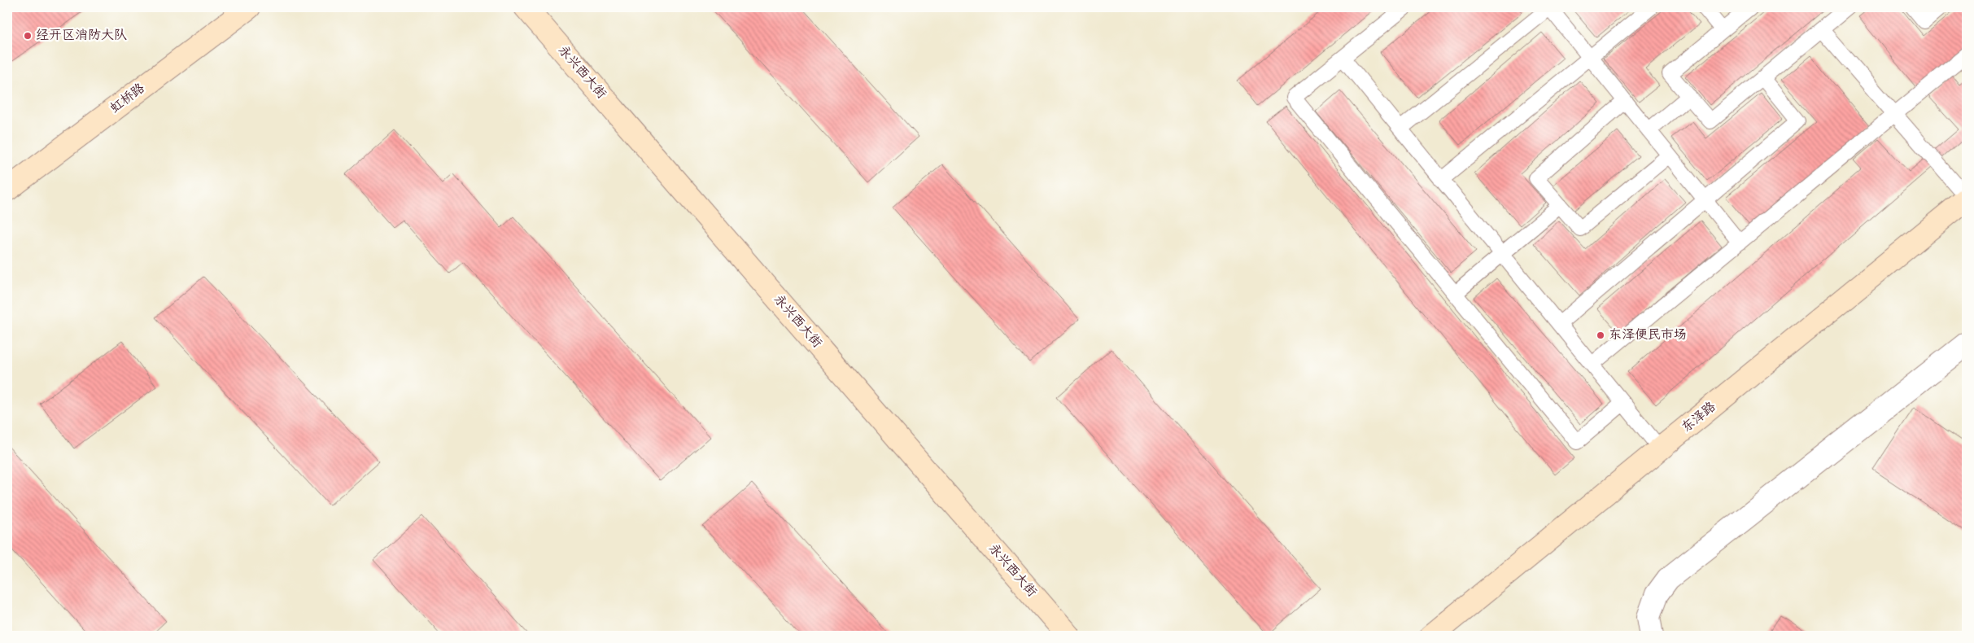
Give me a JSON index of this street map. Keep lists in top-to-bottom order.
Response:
{
  "streets": {
    "main road": ["永兴西大街", "虹桥路", "东泽路"]
  },
  "places": ["经开区消防大队", "东泽便民市场"]
}
